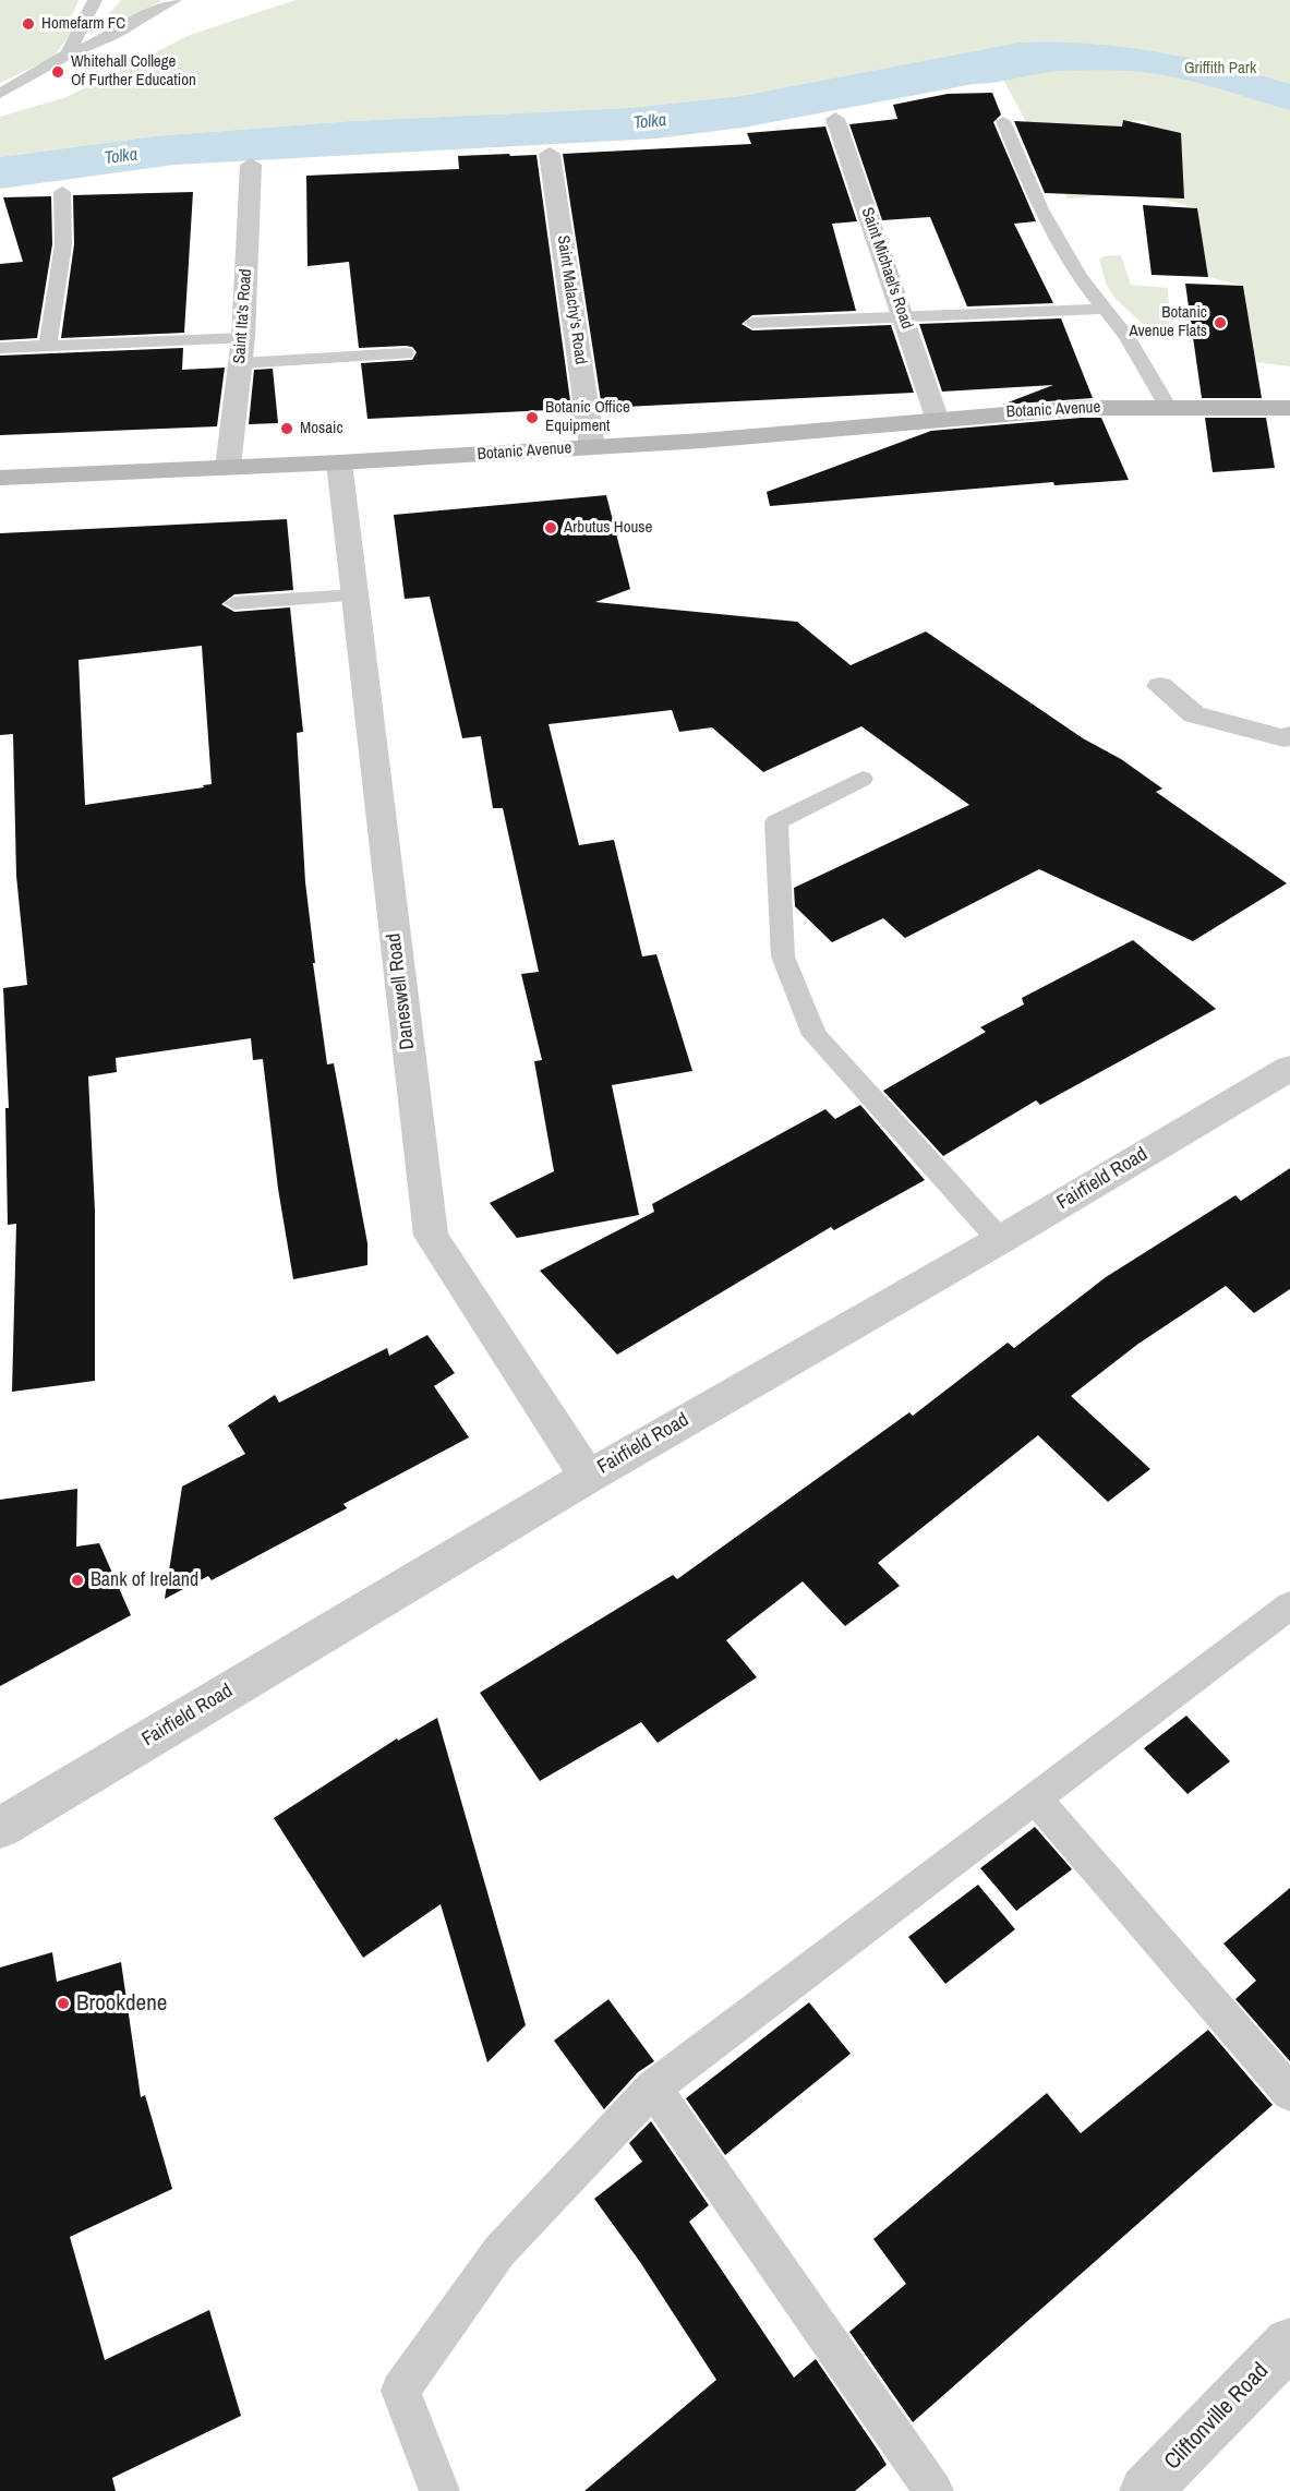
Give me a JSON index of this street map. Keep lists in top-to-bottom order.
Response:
{
  "streets": {
    "street": [
      "Saint Michael's Road",
      "Saint Malachy's Road",
      "Saint Ita's Road",
      "Botanic Avenue",
      "Daneswell Road",
      "Fairfield Road",
      "Cliftonville Road"
    ]
  },
  "crossings": [
    ["Saint Michael's Road", "Botanic Avenue"],
    ["Saint Malachy's Road", "Botanic Avenue"],
    ["Saint Ita's Road", "Botanic Avenue"],
    ["Botanic Avenue", "Daneswell Road"],
    ["Daneswell Road", "Fairfield Road"]
  ],
  "water": ["Tolka"],
  "parks": ["Griffith Park"],
  "places": [
    "Homefarm FC",
    "Whitehall College Of Further Education",
    "Botanic Avenue Flats",
    "Botanic Office Equipment",
    "Mosaic",
    "Arbutus House",
    "Bank of Ireland",
    "Brookdene"
  ]
}
